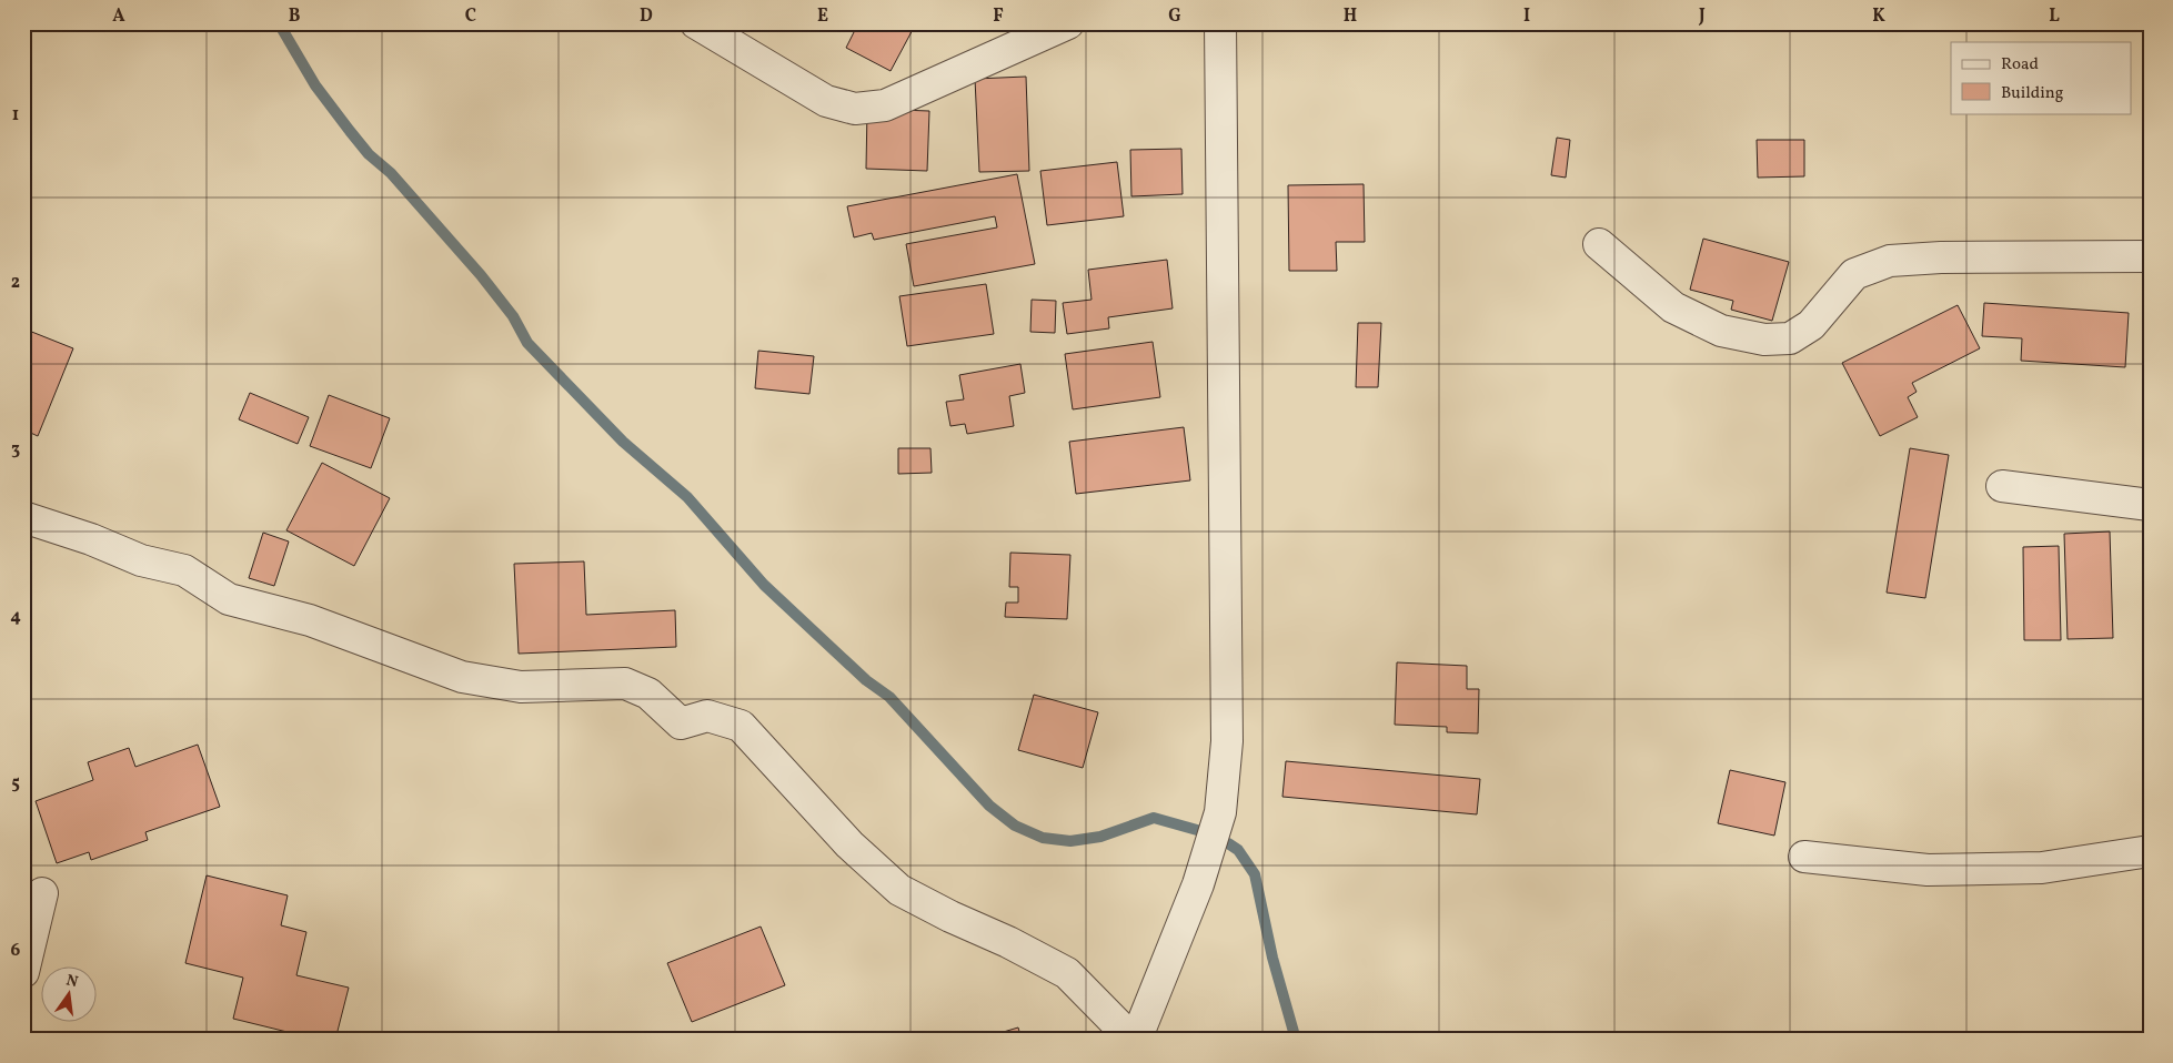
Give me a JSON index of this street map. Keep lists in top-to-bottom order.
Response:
{
  "legend": ["Road", "Building"],
  "north": "top",
  "grid": {
    "columns": [
      "A",
      "B",
      "C",
      "D",
      "E",
      "F",
      "G",
      "H",
      "I",
      "J",
      "K",
      "L"
    ],
    "rows": [
      "1",
      "2",
      "3",
      "4",
      "5",
      "6"
    ]
  }
}
